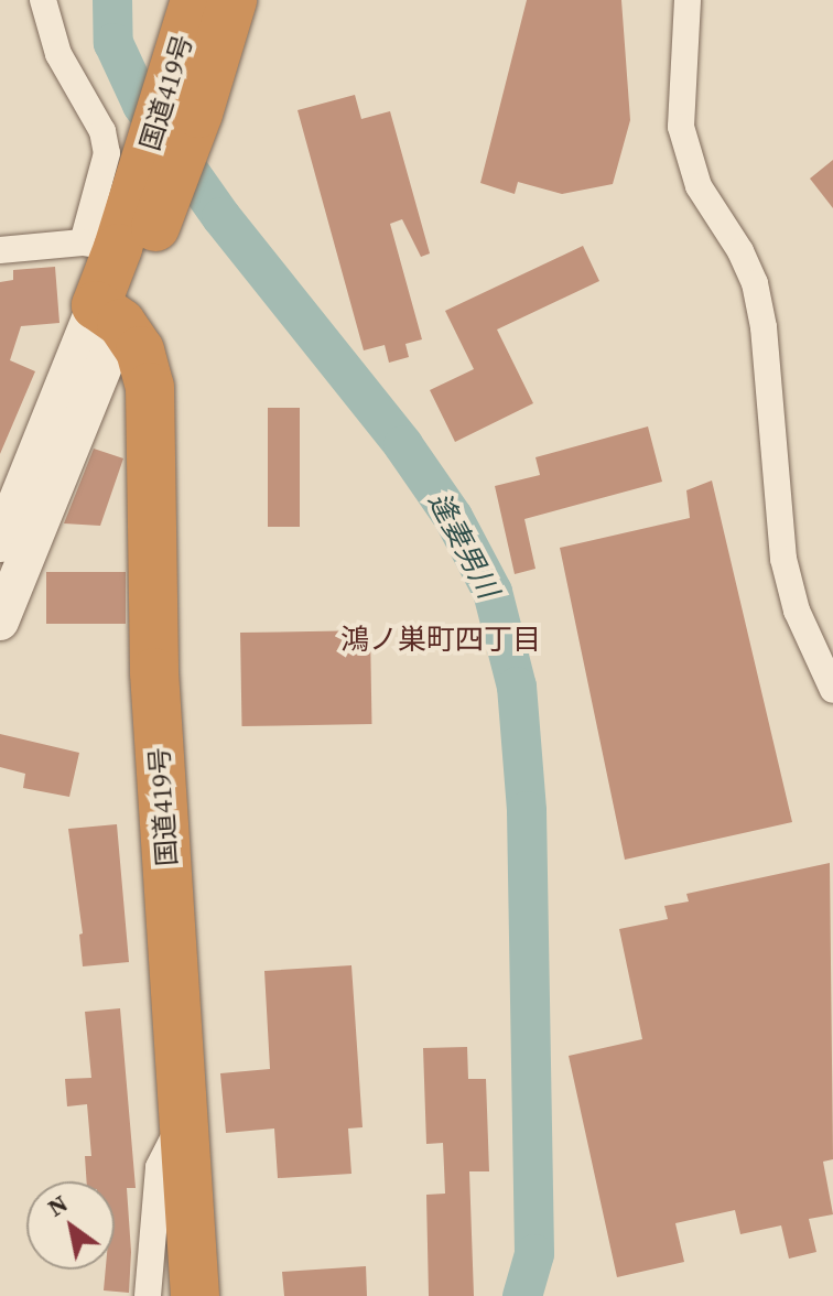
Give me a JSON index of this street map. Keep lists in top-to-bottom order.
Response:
{
  "streets": {
    "highway": ["国道419号"]
  },
  "districts": ["鴻ノ巣町四丁目"],
  "water": ["逢妻男川"],
  "north": "top left"
}
